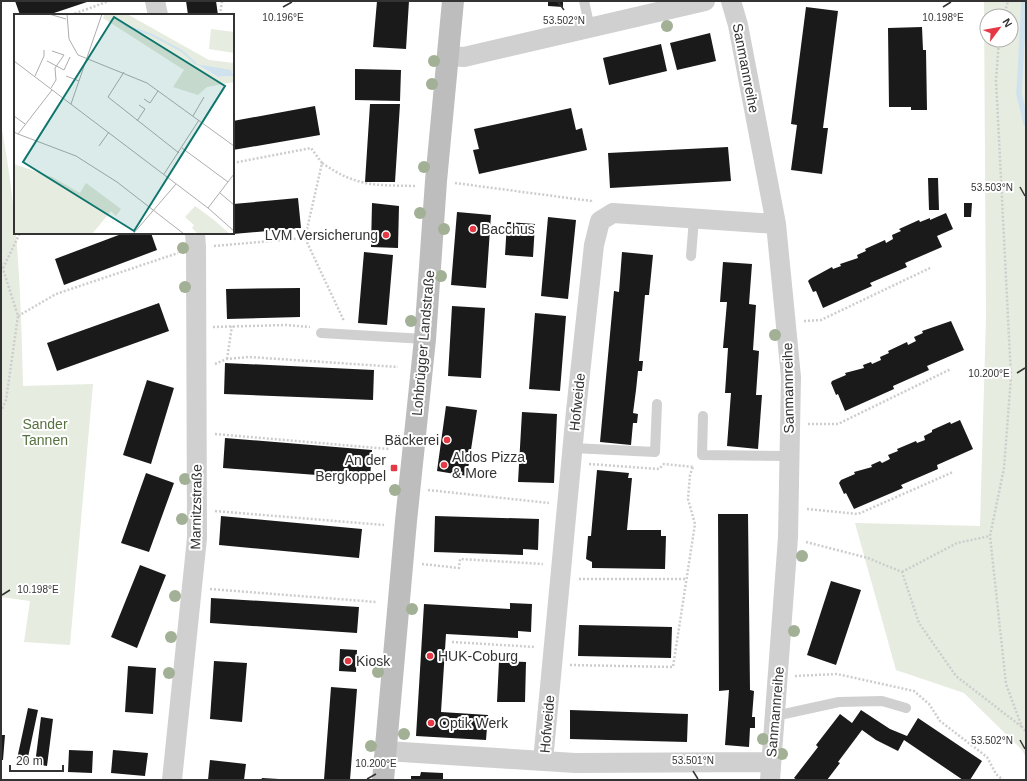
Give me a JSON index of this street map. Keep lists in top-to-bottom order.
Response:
{
  "streets": {
    "street": [
      "Sanmannreihe",
      "Lohbrügger Landstraße",
      "Hofweide",
      "Marnitzstraße"
    ]
  },
  "parks": ["Sander Tannen"],
  "places": {
    "other": [
      "Bacchus",
      "LVM Versicherung",
      "Bäckerei",
      "Aldos Pizza & More",
      "HUK-Coburg",
      "Kiosk",
      "Optik Werk"
    ],
    "transit": ["An der Bergkoppel"]
  },
  "scale_bar": "20 m",
  "north": "top right",
  "coordinates": [
    "10.196°E",
    "10.198°E",
    "53.502°N",
    "53.503°N",
    "10.200°E",
    "53.501°N"
  ]
}
